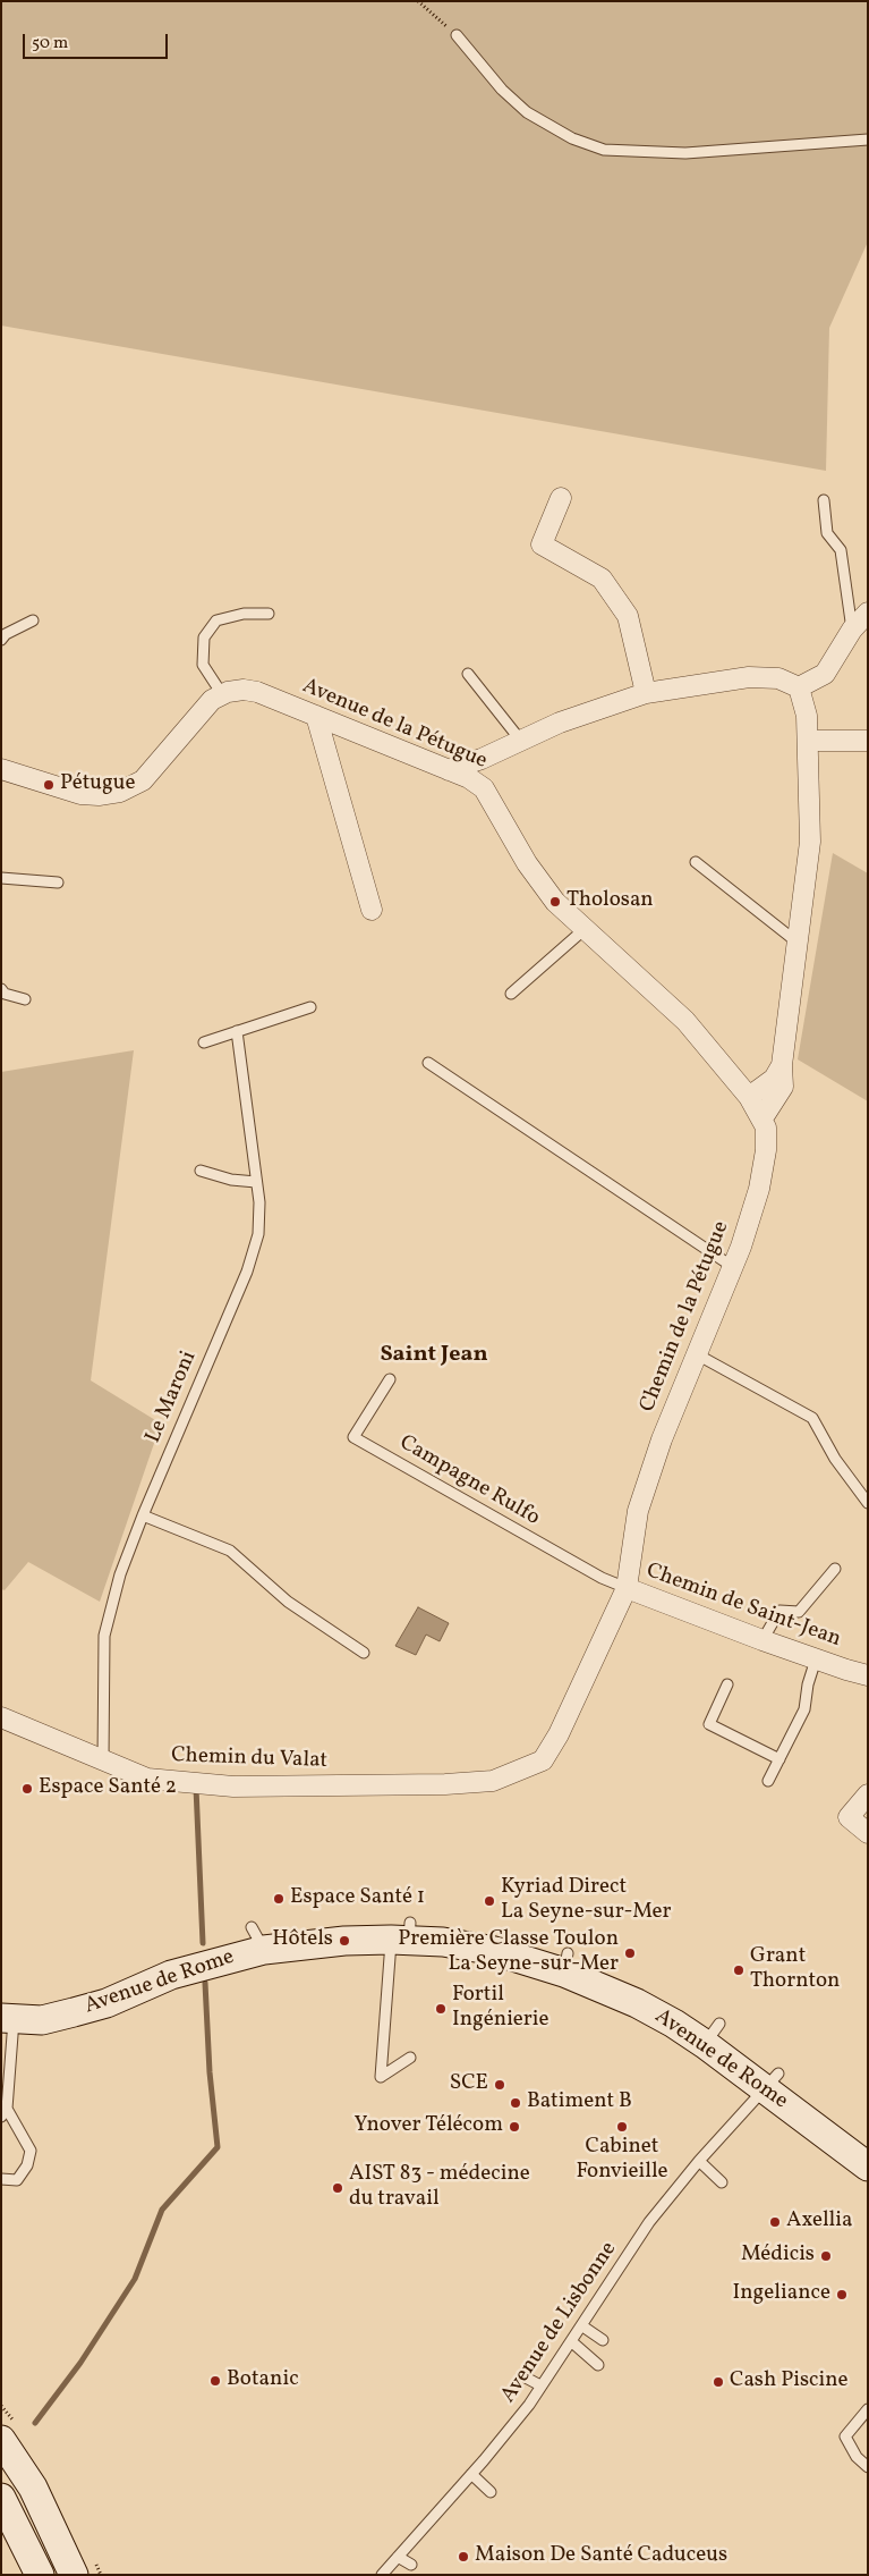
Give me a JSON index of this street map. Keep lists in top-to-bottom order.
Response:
{
  "streets": {
    "street": [
      "Avenue de la Pétugue",
      "Chemin de la Pétugue",
      "Chemin de Saint-Jean",
      "Chemin du Valat",
      "Avenue de Rome"
    ],
    "lane": ["Le Maroni", "Campagne Rulfo", "Avenue de Lisbonne"]
  },
  "crossings": [
    ["Avenue de la Pétugue", "Chemin de la Pétugue"],
    ["Chemin de la Pétugue", "Campagne Rulfo"],
    ["Chemin de la Pétugue", "Chemin de Saint-Jean"],
    ["Le Maroni", "Chemin du Valat"],
    ["Campagne Rulfo", "Chemin de Saint-Jean"],
    ["Chemin de Saint-Jean", "Chemin du Valat"],
    ["Avenue de Rome", "Avenue de Lisbonne"]
  ],
  "districts": ["Saint Jean"],
  "places": [
    "Pétugue",
    "Tholosan",
    "Espace Santé 2",
    "Espace Santé 1",
    "Kyriad Direct La Seyne-sur-Mer",
    "Hôtels",
    "Première Classe Toulon La Seyne-sur-Mer",
    "Grant Thornton",
    "Fortil Ingénierie",
    "SCE",
    "Batiment B",
    "Ynover Télécom",
    "Cabinet Fonvieille",
    "AIST 83 - médecine du travail",
    "Axellia",
    "Médicis",
    "Ingeliance",
    "Botanic",
    "Cash Piscine",
    "Maison De Santé Caduceus"
  ],
  "scale_bar": "50 m"
}
